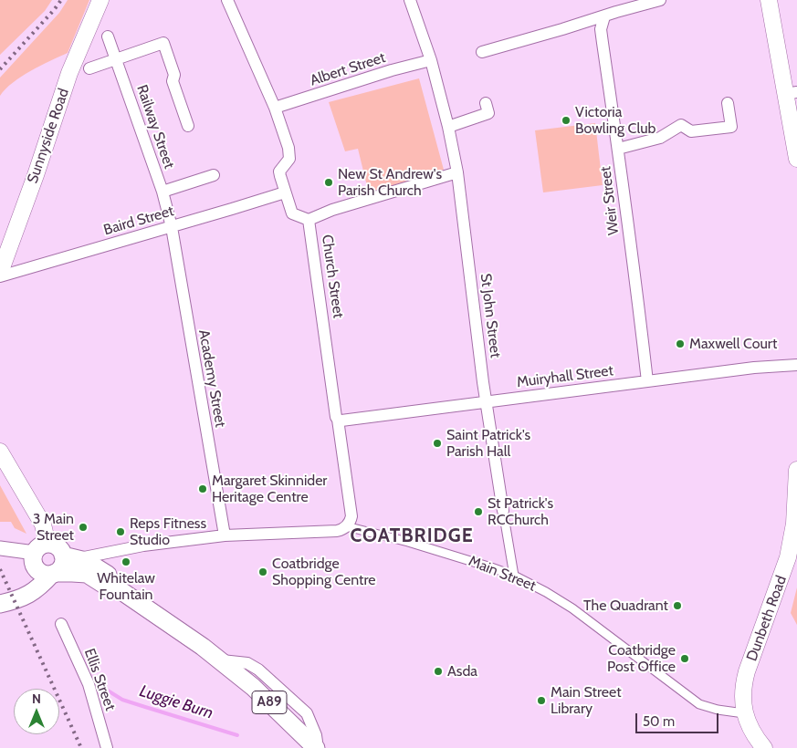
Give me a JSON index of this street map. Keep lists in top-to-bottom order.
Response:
{
  "streets": {
    "main road": ["Sunnyside Road", "Dunbeth Road", "A89"],
    "street": [
      "Albert Street",
      "Railway Street",
      "Weir Street",
      "Baird Street",
      "Church Street",
      "St John Street",
      "Muiryhall Street",
      "Academy Street",
      "Main Street",
      "Ellis Street"
    ]
  },
  "crossings": [
    ["Albert Street", "Church Street"],
    ["Albert Street", "St John Street"],
    ["Railway Street", "Baird Street"],
    ["Railway Street", "Academy Street"],
    ["Weir Street", "Muiryhall Street"],
    ["Baird Street", "Church Street"],
    ["Baird Street", "Academy Street"],
    ["Church Street", "Muiryhall Street"],
    ["Church Street", "Main Street"],
    ["St John Street", "Muiryhall Street"],
    ["St John Street", "Main Street"],
    ["Academy Street", "Main Street"],
    ["Main Street", "Dunbeth Road"],
    ["Main Street", "A89"]
  ],
  "districts": ["COATBRIDGE"],
  "water": ["Luggie Burn"],
  "places": [
    "Victoria Bowling Club",
    "New St Andrew's Parish Church",
    "Maxwell Court",
    "Saint Patrick's Parish Hall",
    "Margaret Skinnider Heritage Centre",
    "St Patrick's RCChurch",
    "3 Main Street",
    "Reps Fitness Studio",
    "Whitelaw Fountain",
    "Coatbridge Shopping Centre",
    "The Quadrant",
    "Coatbridge Post Office",
    "Asda",
    "Main Street Library"
  ],
  "scale_bar": "50 m",
  "north": "top"
}
